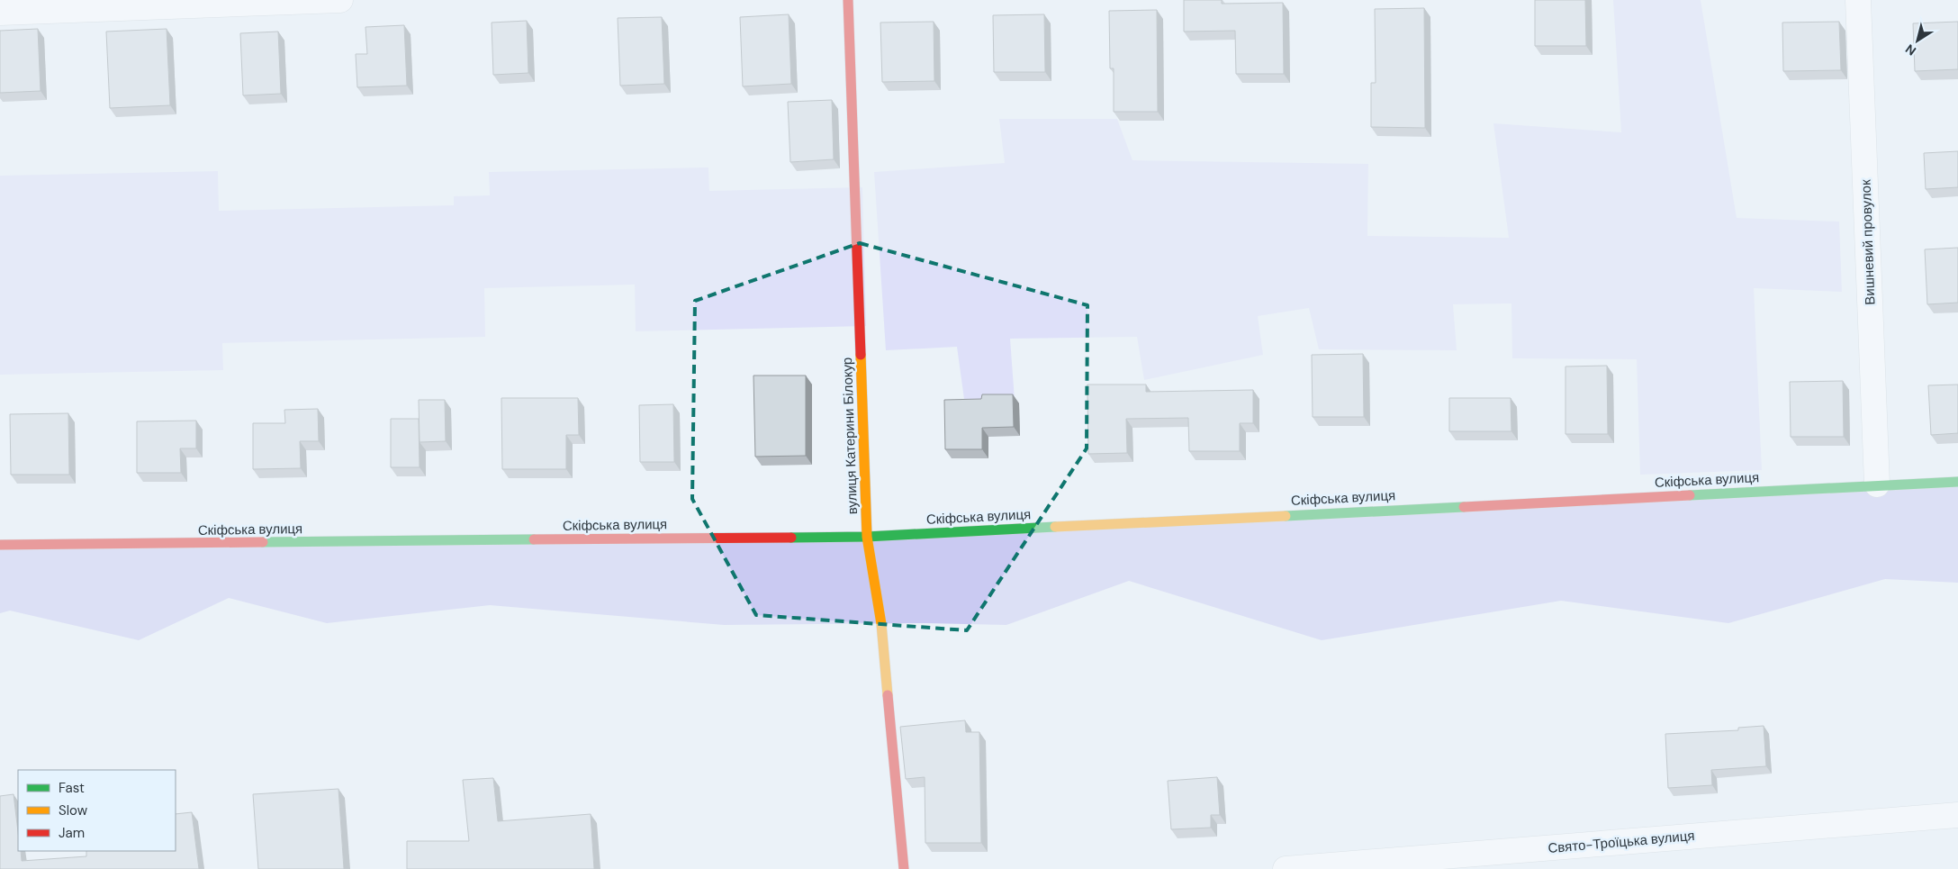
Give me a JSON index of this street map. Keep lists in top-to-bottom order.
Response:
{
  "streets": {
    "street": [
      "Вишневий провулок",
      "вулиця Катерини Білокур",
      "Скіфська вулиця",
      "Свято-Троїцька вулиця"
    ]
  },
  "crossings": [
    ["Вишневий провулок", "Скіфська вулиця"],
    ["вулиця Катерини Білокур", "Скіфська вулиця"]
  ],
  "legend": ["Fast", "Slow", "Jam"],
  "north": "bottom left"
}
